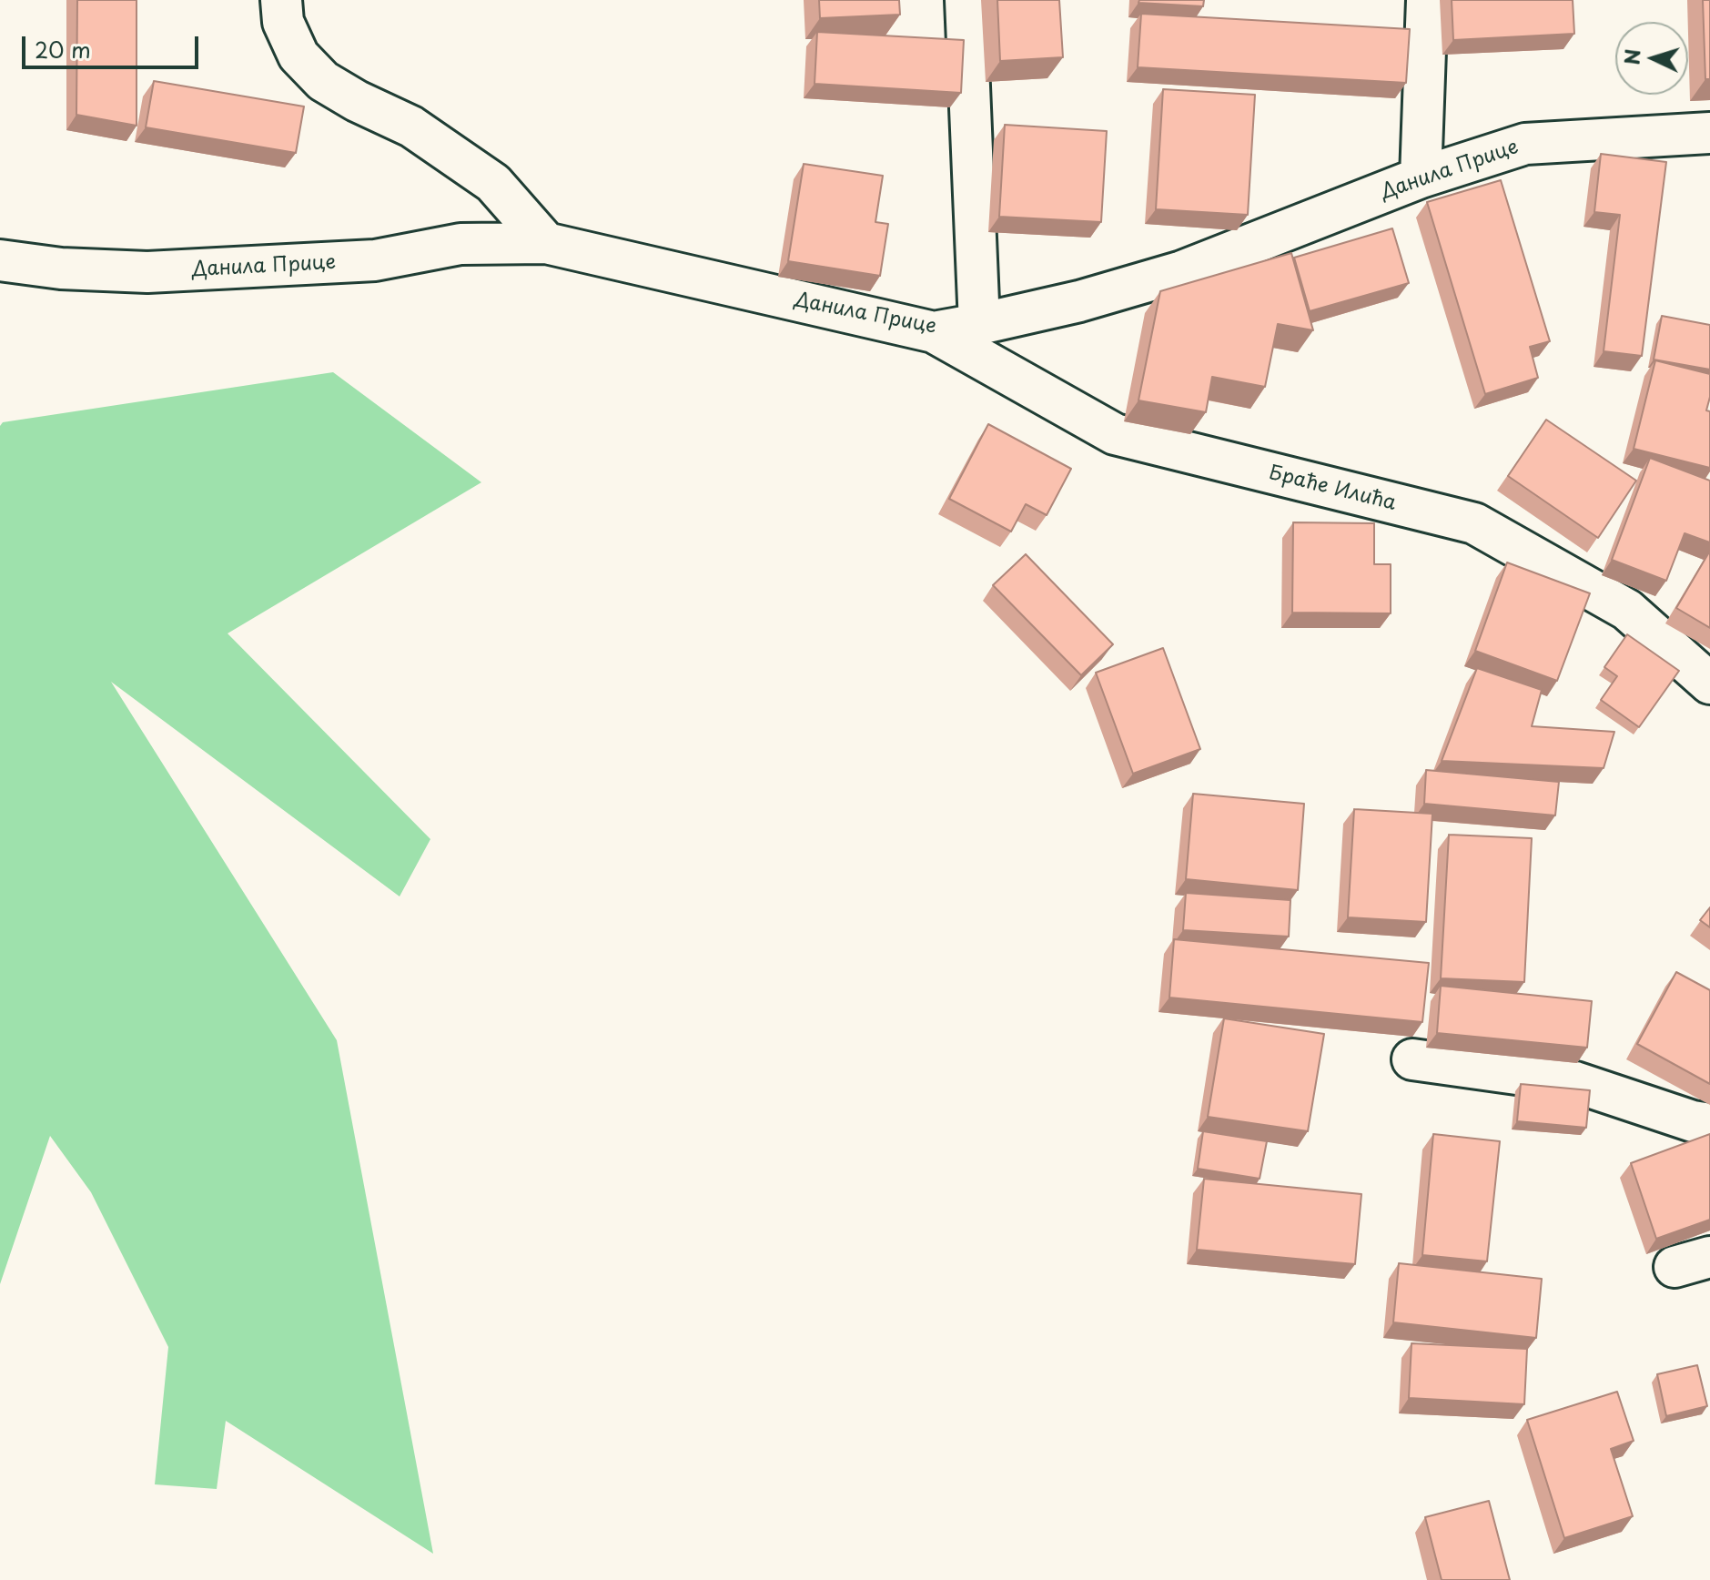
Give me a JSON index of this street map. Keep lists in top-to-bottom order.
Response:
{
  "streets": {
    "street": ["Данила Прице", "Браће Илића"]
  },
  "crossings": [
    ["Данила Прице", "Браће Илића"]
  ],
  "scale_bar": "20 m",
  "north": "left"
}
